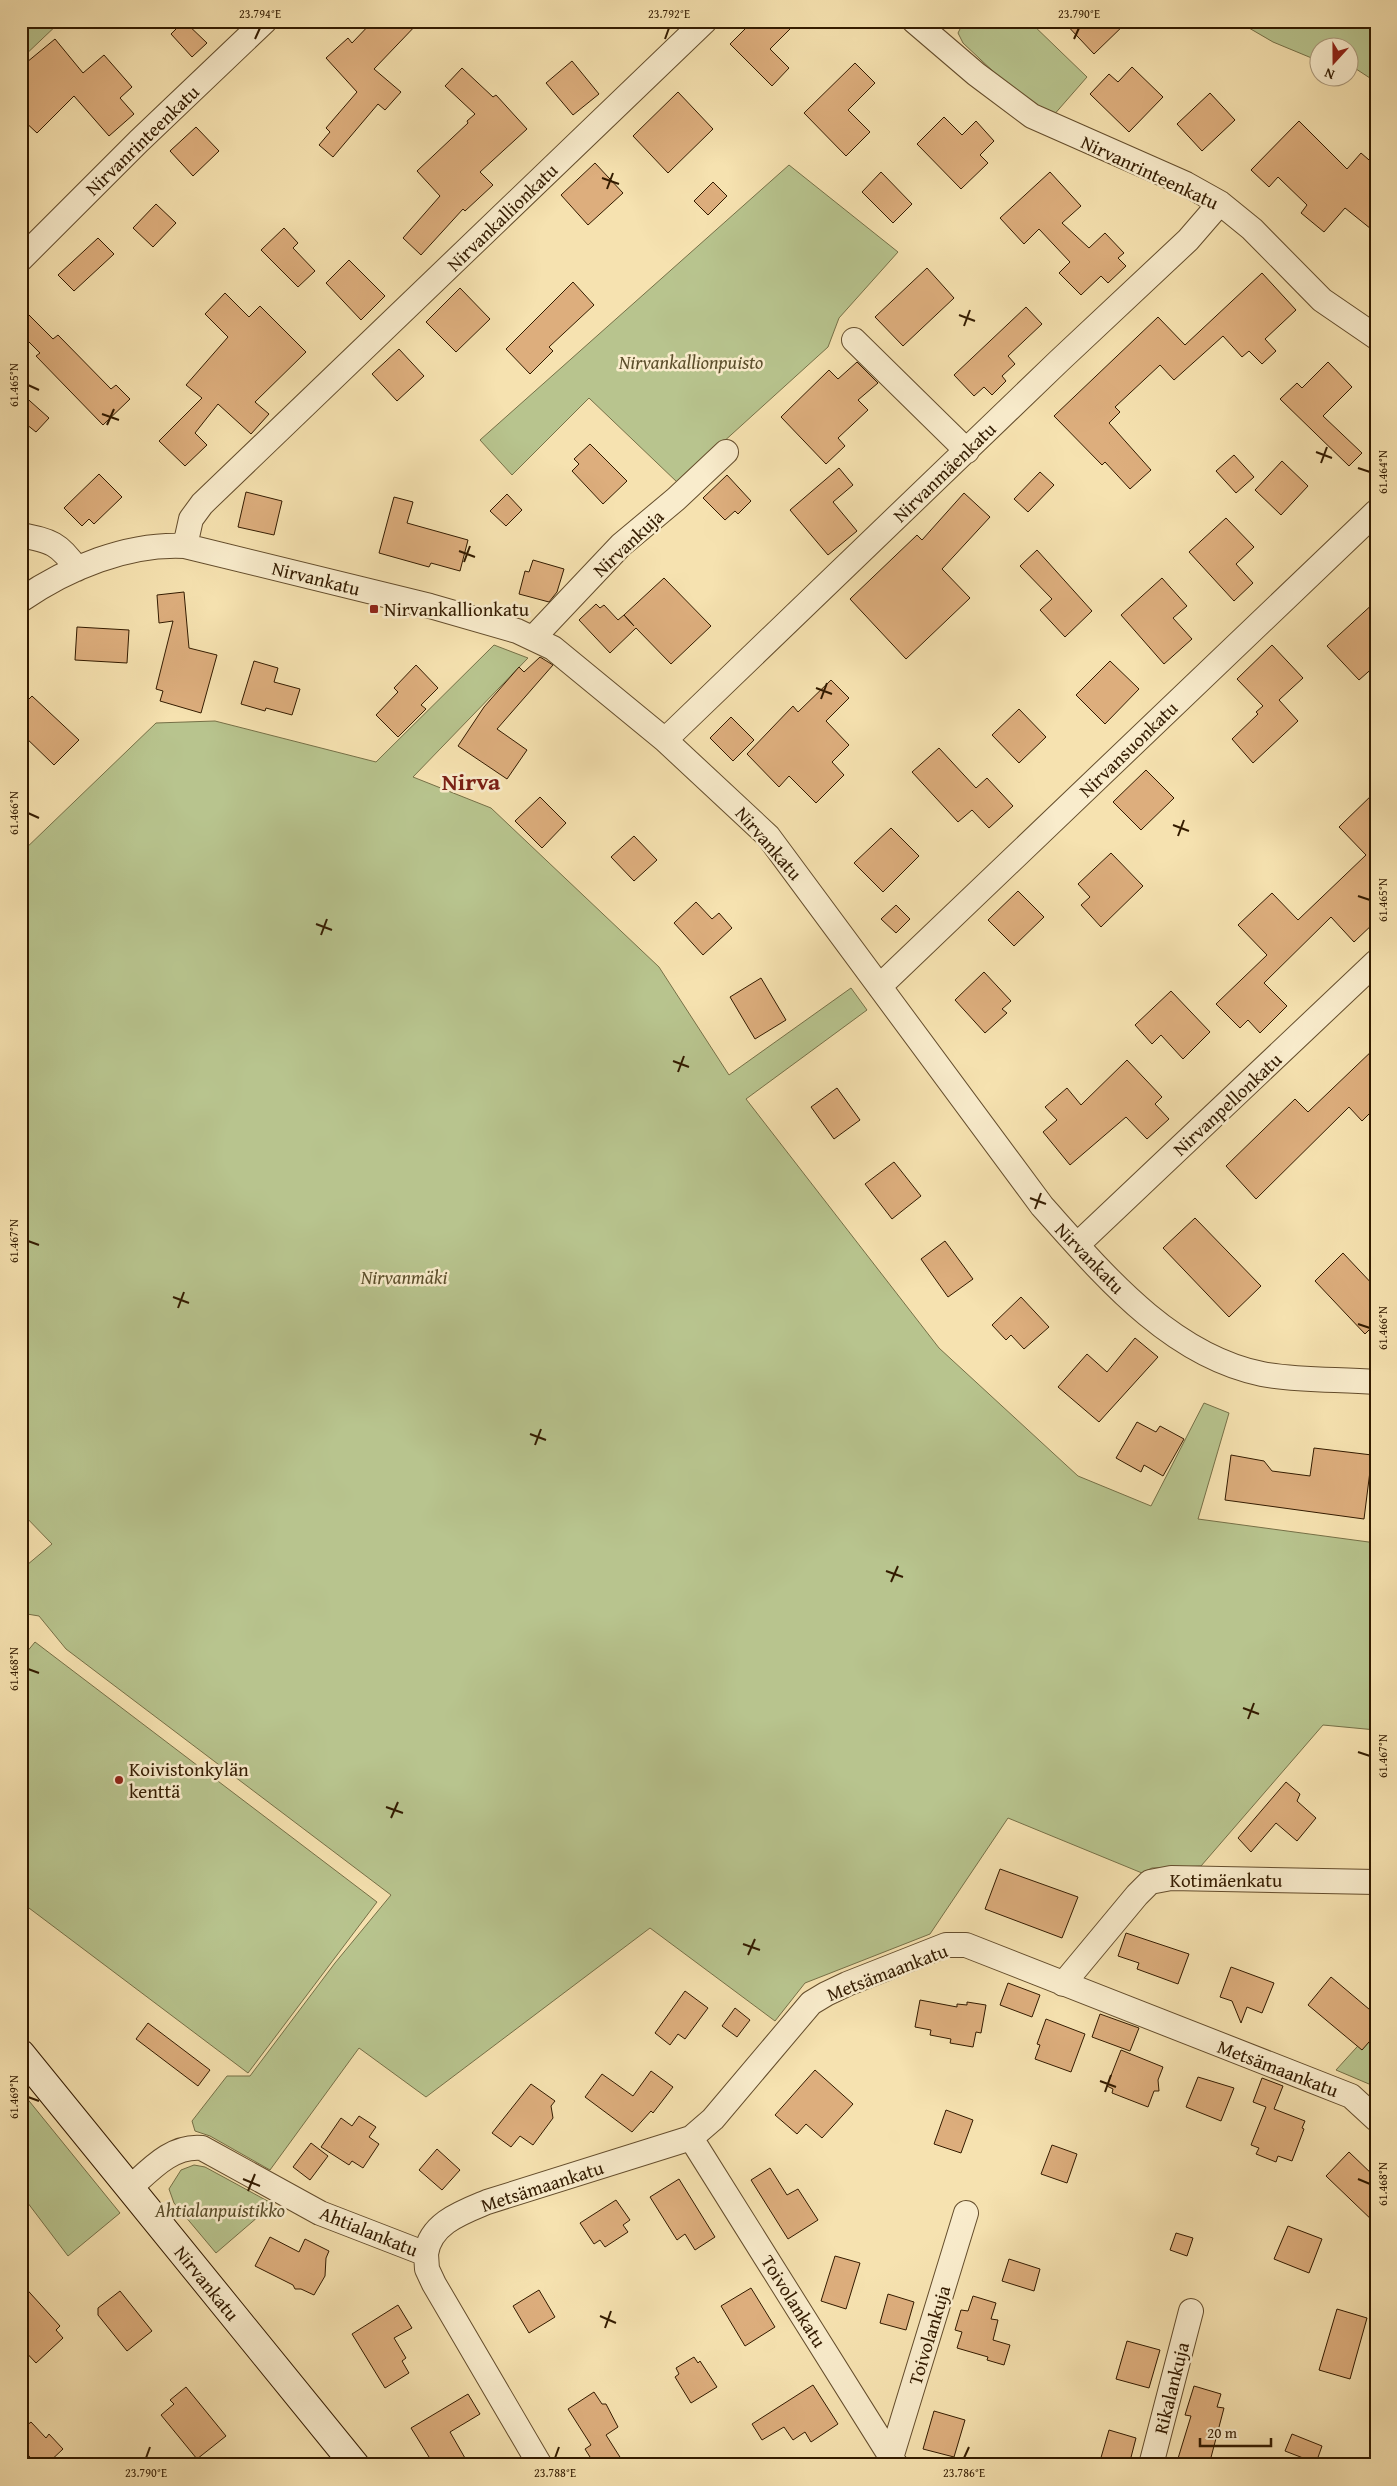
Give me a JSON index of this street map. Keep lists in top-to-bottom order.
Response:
{
  "streets": {
    "street": [
      "Nirvanrinteenkatu",
      "Nirvankallionkatu",
      "Nirvanmäenkatu",
      "Nirvankuja",
      "Nirvankatu",
      "Nirvansuonkatu",
      "Nirvanpellonkatu",
      "Kotimäenkatu",
      "Metsämaankatu",
      "Ahtialankatu",
      "Toivolankatu",
      "Toivolankuja",
      "Rikalankuja"
    ]
  },
  "crossings": [
    ["Nirvanrinteenkatu", "Nirvanmäenkatu"],
    ["Nirvankallionkatu", "Nirvankatu"],
    ["Nirvanmäenkatu", "Nirvankatu"],
    ["Nirvankuja", "Nirvankatu"],
    ["Nirvankatu", "Nirvansuonkatu"],
    ["Nirvankatu", "Nirvanpellonkatu"],
    ["Nirvankatu", "Ahtialankatu"],
    ["Kotimäenkatu", "Metsämaankatu"],
    ["Metsämaankatu", "Ahtialankatu"],
    ["Metsämaankatu", "Toivolankatu"],
    ["Toivolankatu", "Toivolankuja"]
  ],
  "districts": ["Nirva"],
  "parks": ["Nirvankallionpuisto", "Nirvanmäki", "Ahtialanpuistikko"],
  "places": {
    "transit": ["Nirvankallionkatu"],
    "other": ["Koivistonkylän kenttä"]
  },
  "scale_bar": "20 m",
  "north": "bottom",
  "coordinates": [
    "23.794°E",
    "23.792°E",
    "23.790°E",
    "61.465°N",
    "61.464°N",
    "61.466°N",
    "61.467°N",
    "61.468°N",
    "61.469°N",
    "23.788°E",
    "23.786°E"
  ]
}
